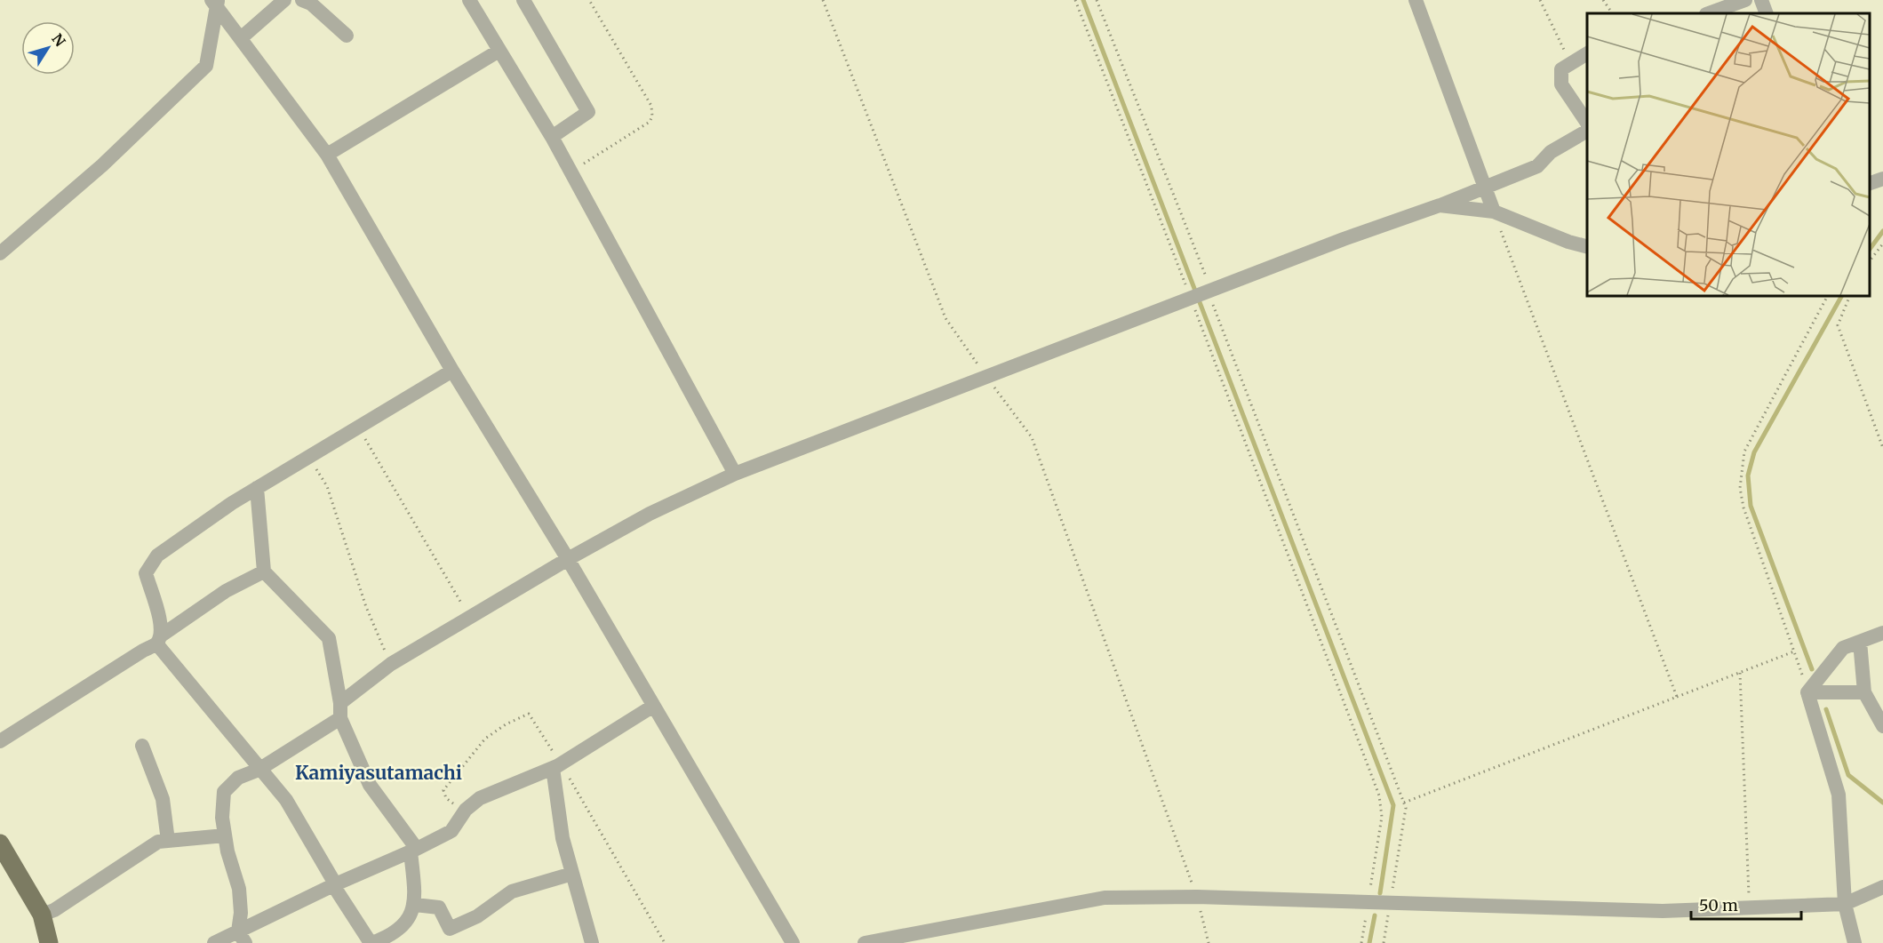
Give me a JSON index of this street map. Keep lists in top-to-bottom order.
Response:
{
  "districts": ["Kamiyasutamachi"],
  "scale_bar": "50 m",
  "north": "top right"
}
